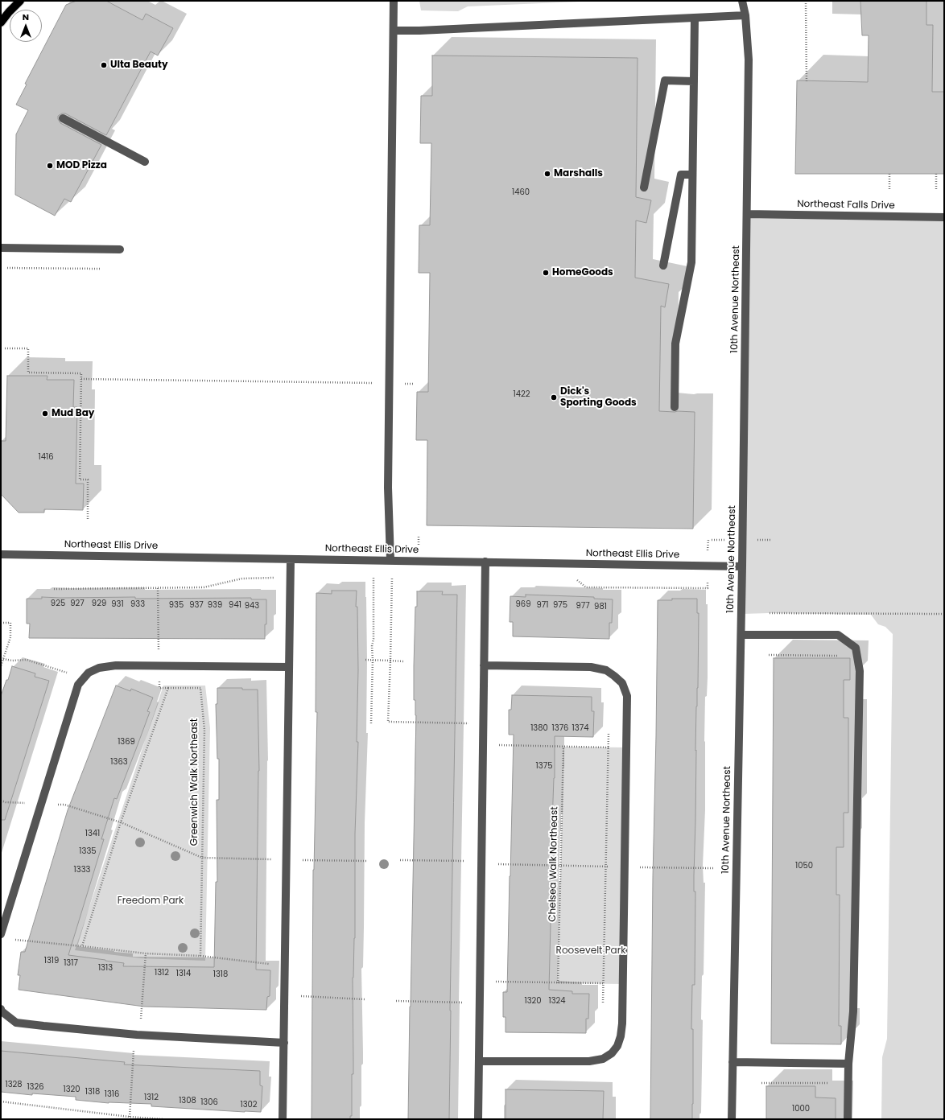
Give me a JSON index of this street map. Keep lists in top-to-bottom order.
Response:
{
  "streets": {
    "street": ["Northeast Falls Drive", "10th Avenue Northeast", "Northeast Ellis Drive"],
    "path": ["Greenwich Walk Northeast", "Chelsea Walk Northeast"]
  },
  "crossings": [
    ["Northeast Falls Drive", "10th Avenue Northeast"],
    ["10th Avenue Northeast", "Northeast Ellis Drive"]
  ],
  "parks": ["Freedom Park", "Roosevelt Park"],
  "places": [
    "Ulta Beauty",
    "MOD Pizza",
    "Marshalls",
    "HomeGoods",
    "Dick's Sporting Goods",
    "Mud Bay"
  ],
  "house_numbers": [
    "1460",
    "1422",
    "1416",
    "925",
    "927",
    "929",
    "931",
    "933",
    "969",
    "935",
    "937",
    "939",
    "941",
    "971",
    "975",
    "943",
    "977",
    "981",
    "1380",
    "1376",
    "1374",
    "1369",
    "1363",
    "1375",
    "1341",
    "1335",
    "1050",
    "1333",
    "1319",
    "1317",
    "1313",
    "1312",
    "1314",
    "1318",
    "1320",
    "1324",
    "1328",
    "1326",
    "1320",
    "1318",
    "1316",
    "1312",
    "1308",
    "1306",
    "1302",
    "1000"
  ],
  "north": "top"
}
